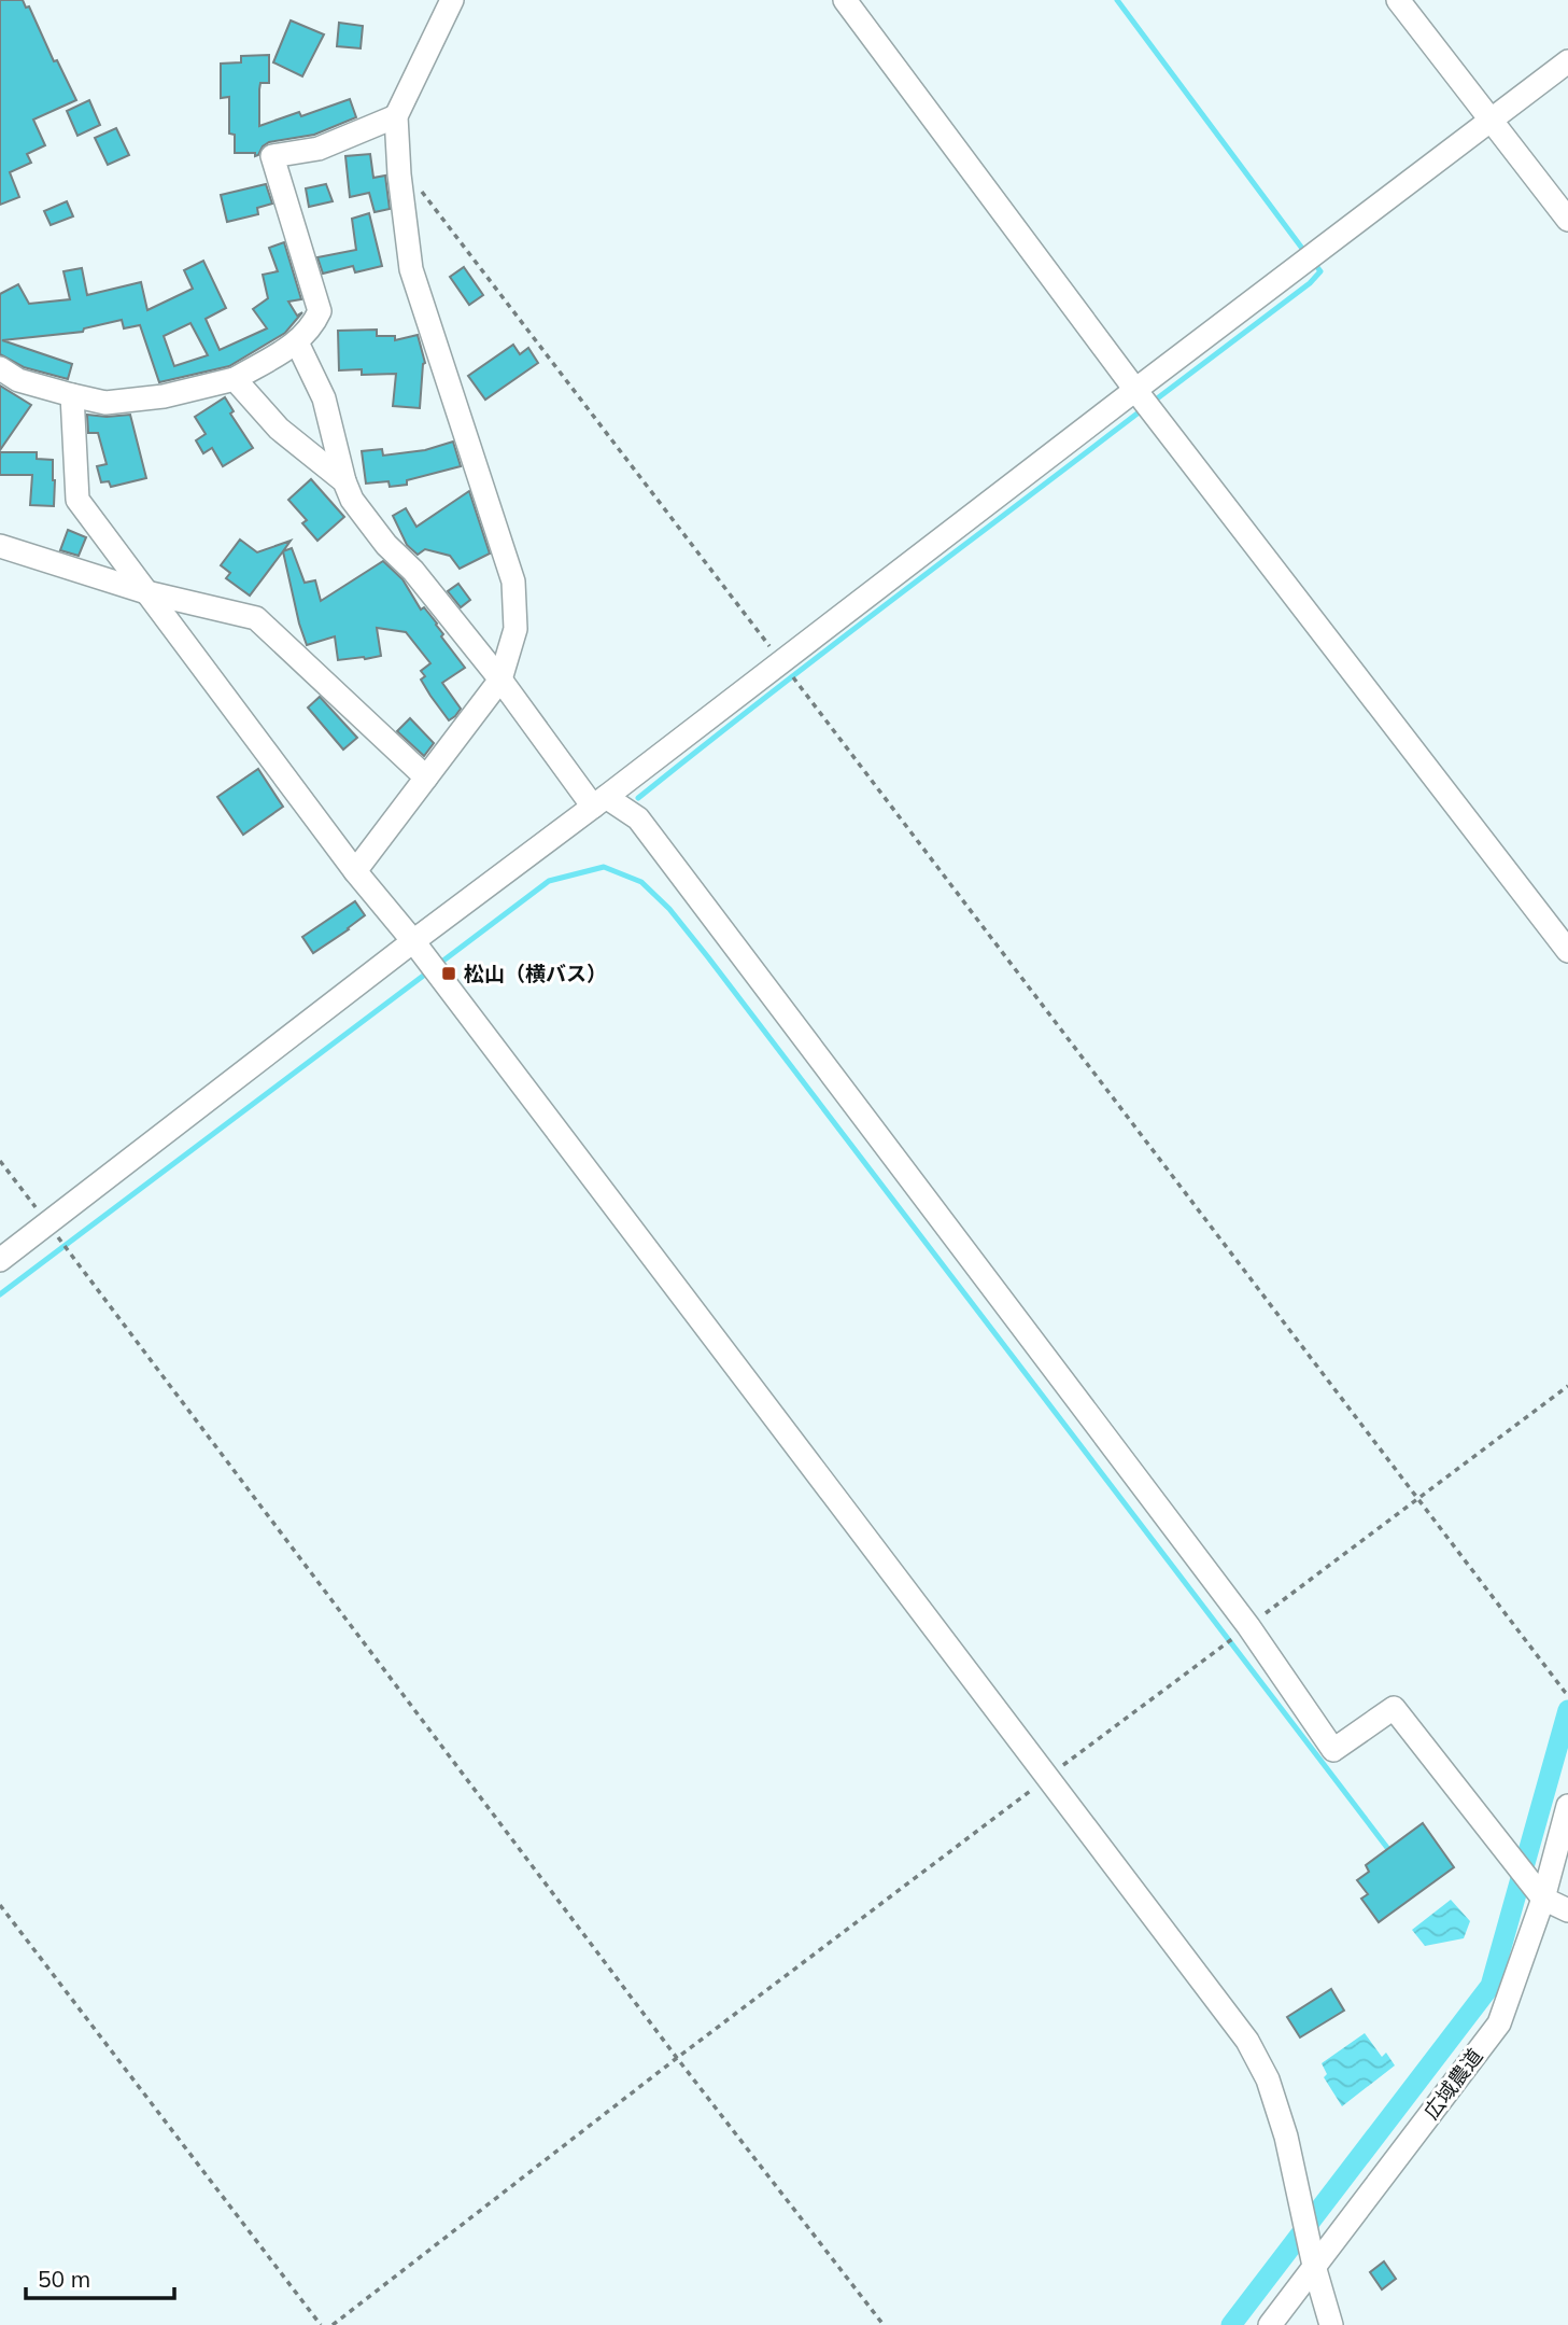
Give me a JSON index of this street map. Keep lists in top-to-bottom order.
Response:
{
  "streets": {
    "street": ["広域農道"]
  },
  "places": {
    "transit": ["松山（横バス）"]
  },
  "scale_bar": "50 m"
}
